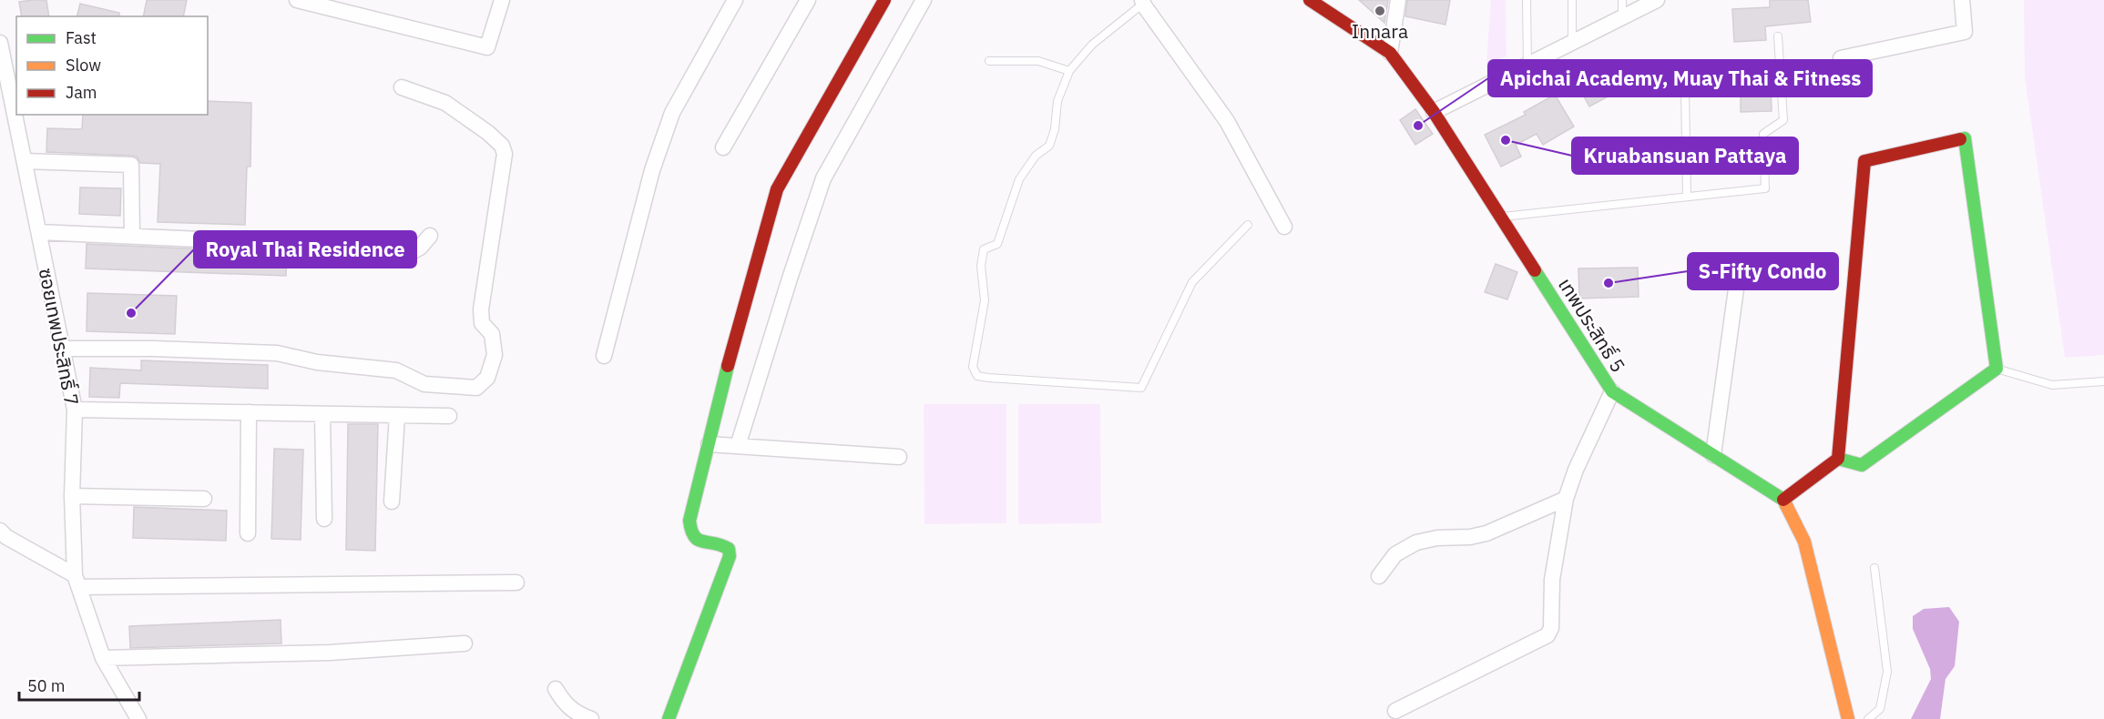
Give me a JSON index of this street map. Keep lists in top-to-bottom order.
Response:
{
  "streets": {
    "street": ["เทพประสิทธิ์ 5", "ซอยเทพประสิทธิ์ 7"]
  },
  "places": [
    "Innara",
    "Apichai Academy, Muay Thai & Fitness",
    "Kruabansuan Pattaya",
    "S-Fifty Condo",
    "Royal Thai Residence"
  ],
  "legend": ["Fast", "Slow", "Jam"],
  "scale_bar": "50 m"
}
